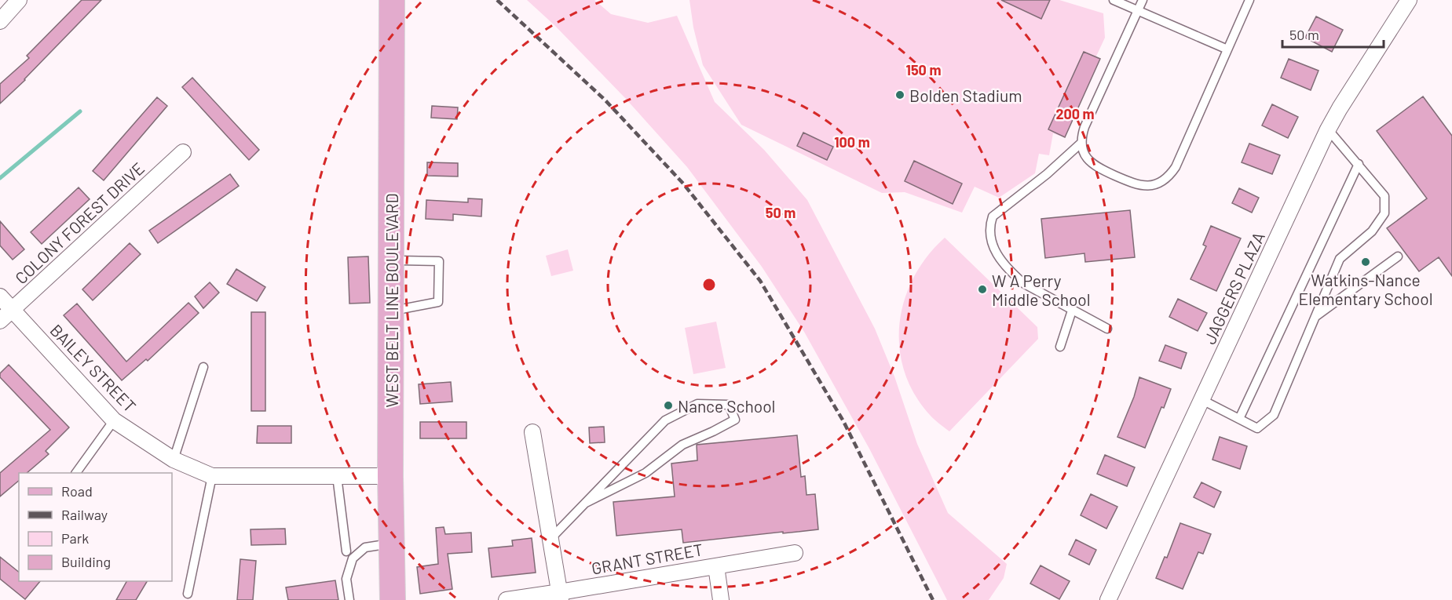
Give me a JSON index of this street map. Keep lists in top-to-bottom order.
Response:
{
  "streets": {
    "main road": ["WEST BELT LINE BOULEVARD"],
    "street": [
      "COLONY FOREST DRIVE",
      "JAGGERS PLAZA",
      "BAILEY STREET",
      "GRANT STREET"
    ]
  },
  "crossings": [
    ["COLONY FOREST DRIVE", "BAILEY STREET"],
    ["WEST BELT LINE BOULEVARD", "BAILEY STREET"]
  ],
  "places": [
    "Bolden Stadium",
    "Watkins-Nance Elementary School",
    "W A Perry Middle School",
    "Nance School"
  ],
  "legend": [
    "Road",
    "Railway",
    "Park",
    "Building"
  ],
  "scale_bar": "50 m",
  "rings": [
    "150 m",
    "200 m",
    "100 m",
    "50 m"
  ]
}
